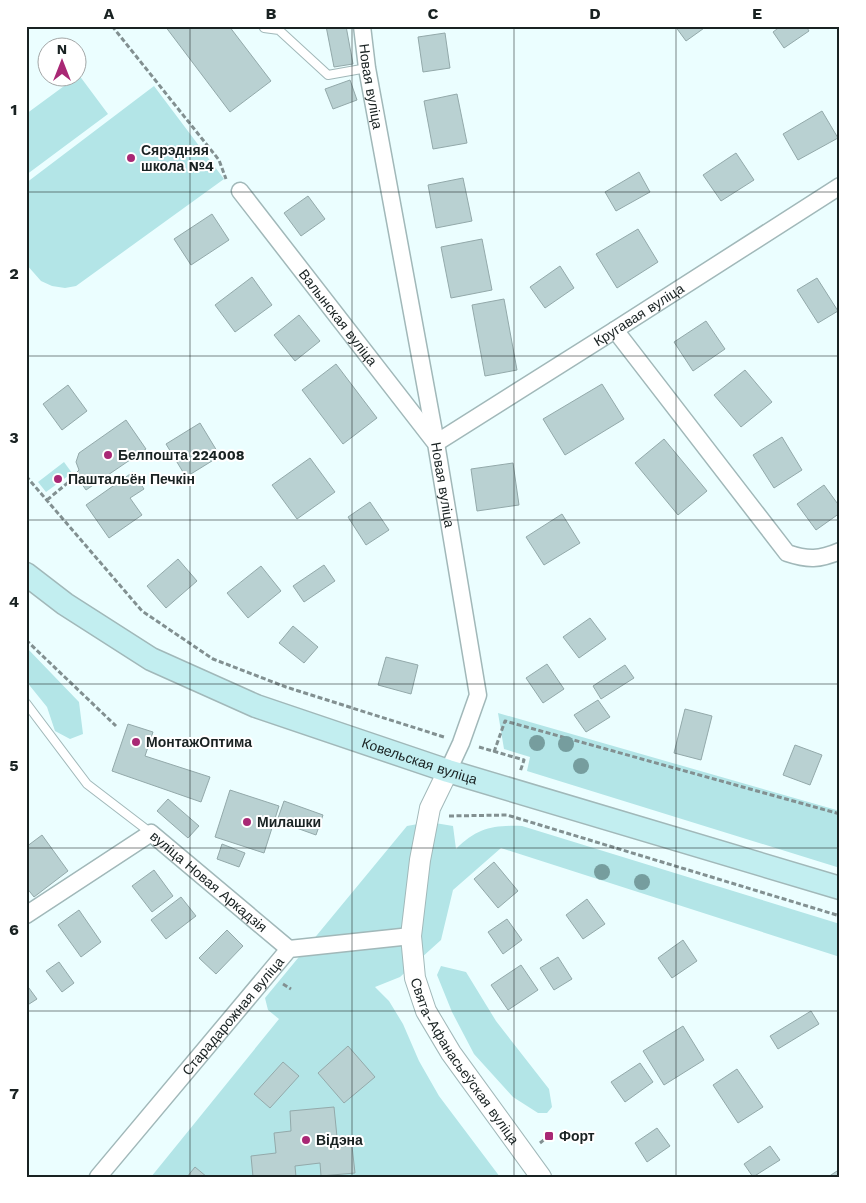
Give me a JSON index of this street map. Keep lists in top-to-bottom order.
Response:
{
  "streets": {
    "main road": ["Ковельская вуліца"],
    "street": [
      "Новая вуліца",
      "Кругавая вуліца",
      "Валынская вуліца",
      "вуліца Новая Аркадзія",
      "Старадарожная вуліца",
      "Свята-Афанасьеўская вуліца"
    ]
  },
  "crossings": [
    ["Новая вуліца", "Кругавая вуліца"],
    ["Новая вуліца", "Валынская вуліца"],
    ["Новая вуліца", "Ковельская вуліца"],
    ["Новая вуліца", "Старадарожная вуліца"],
    ["Новая вуліца", "Свята-Афанасьеўская вуліца"],
    ["Кругавая вуліца", "Валынская вуліца"],
    ["вуліца Новая Аркадзія", "Старадарожная вуліца"],
    ["Старадарожная вуліца", "Свята-Афанасьеўская вуліца"]
  ],
  "places": {
    "other": [
      "Сярэдняя школа №4",
      "Белпошта 224008",
      "Паштальён Печкін",
      "МонтажОптима",
      "Милашки",
      "Відэна"
    ],
    "transit": ["Форт"]
  },
  "north": "top",
  "grid": {
    "columns": [
      "A",
      "B",
      "C",
      "D",
      "E"
    ],
    "rows": [
      "1",
      "2",
      "3",
      "4",
      "5",
      "6",
      "7"
    ]
  }
}
